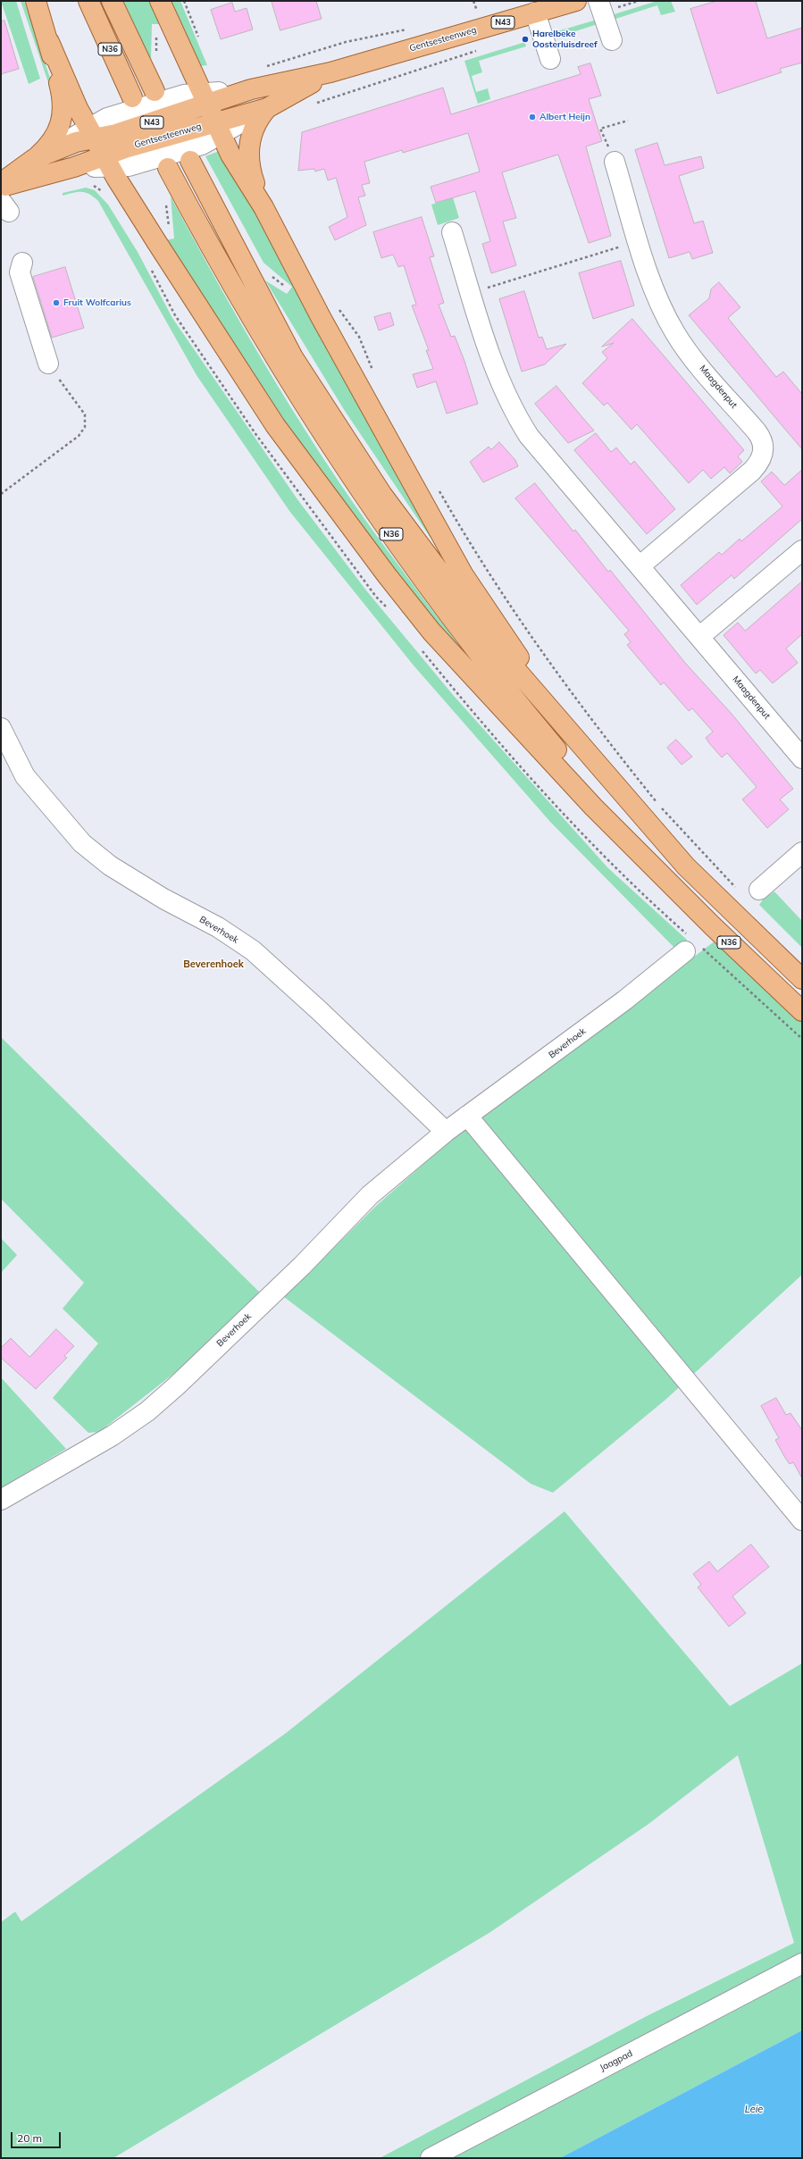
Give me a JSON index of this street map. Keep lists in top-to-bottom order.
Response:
{
  "streets": {
    "main road": ["N43", "Gentsesteenweg", "N36"],
    "street": ["Maagdenput", "Beverhoek", "Jaagpad"]
  },
  "crossings": [
    ["N43", "Gentsesteenweg"]
  ],
  "districts": ["Beverenhoek"],
  "water": ["Leie"],
  "places": ["Harelbeke Oosterluisdreef", "Albert Heijn", "Fruit Wolfcarius"],
  "scale_bar": "20 m"
}
